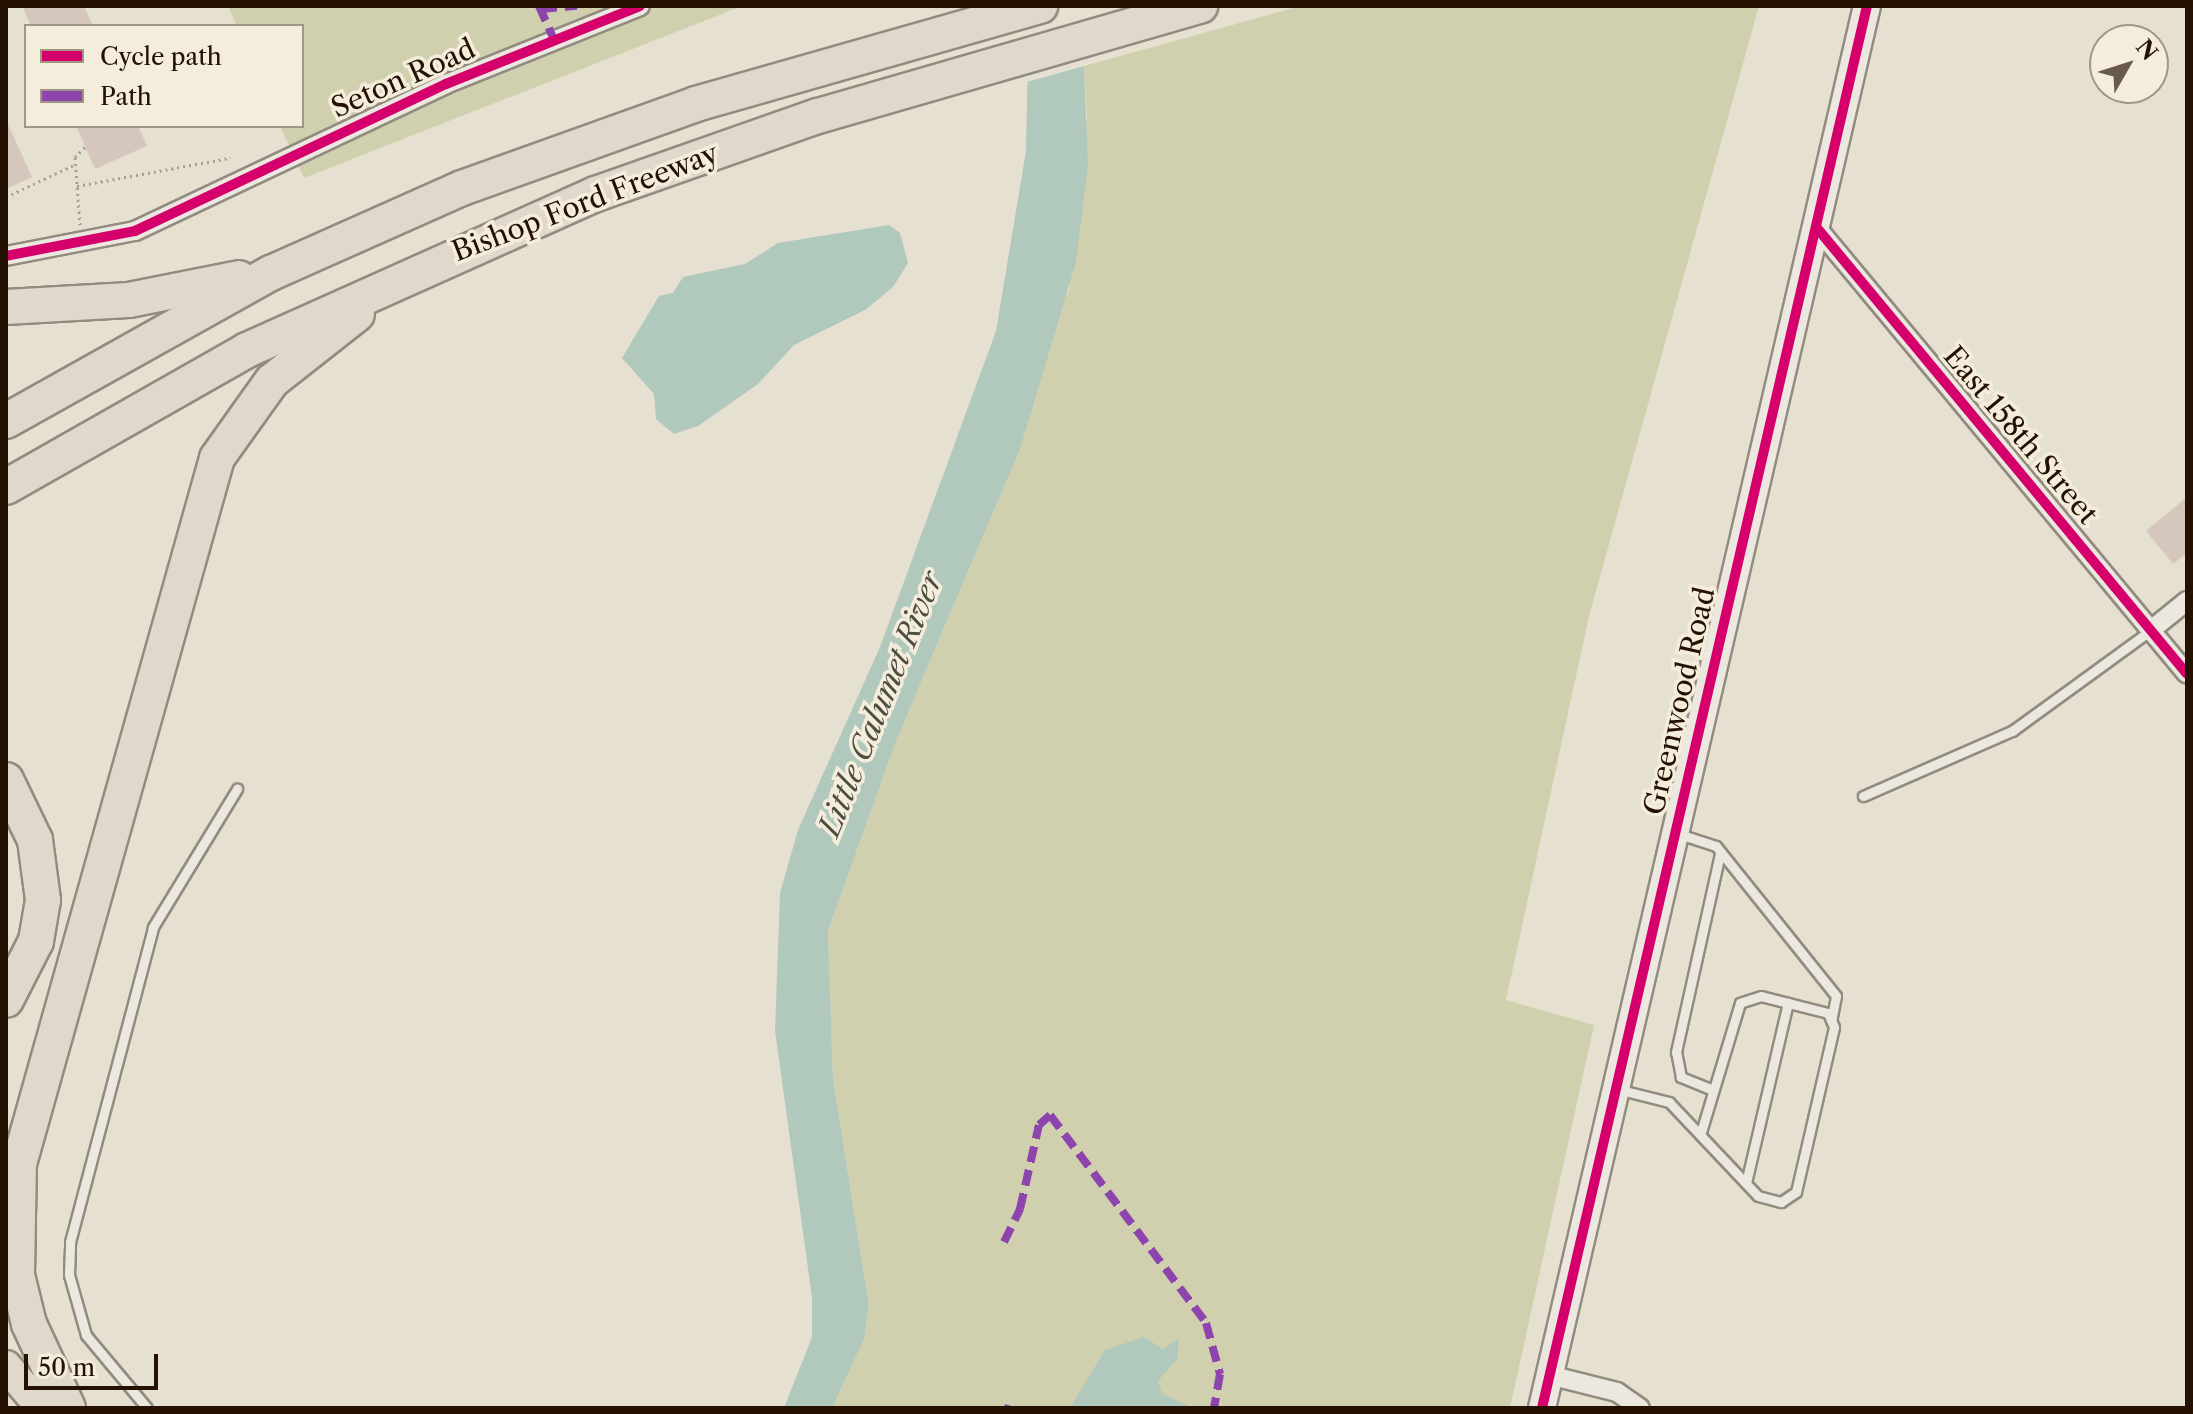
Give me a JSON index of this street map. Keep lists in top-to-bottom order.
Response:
{
  "streets": {
    "highway": ["Bishop Ford Freeway"],
    "street": ["Seton Road", "East 158th Street", "Greenwood Road"]
  },
  "crossings": [
    ["East 158th Street", "Greenwood Road"]
  ],
  "water": ["Little Calumet River"],
  "legend": ["Cycle path", "Path"],
  "scale_bar": "50 m",
  "north": "top right"
}
